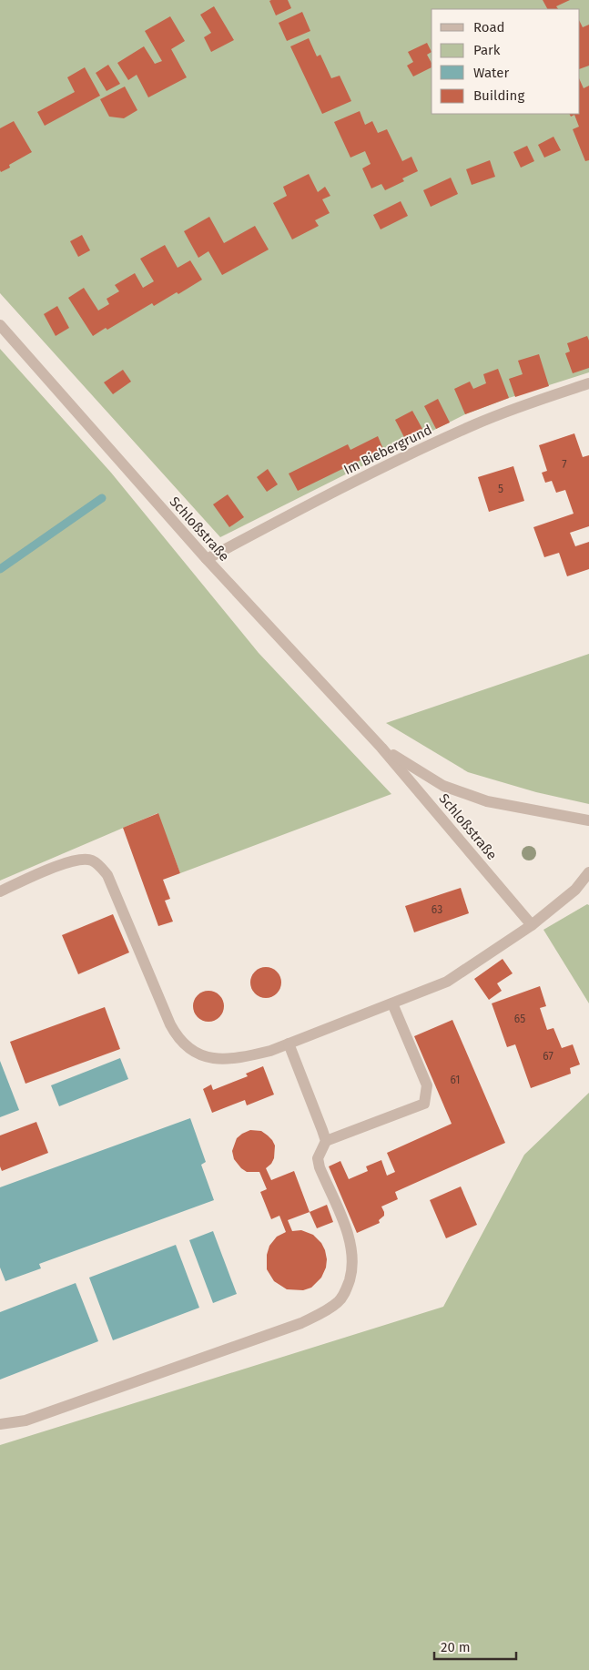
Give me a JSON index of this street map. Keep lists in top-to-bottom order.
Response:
{
  "streets": {
    "street": ["Im Biebergrund", "Schloßstraße"]
  },
  "crossings": [
    ["Im Biebergrund", "Schloßstraße"]
  ],
  "house_numbers": [
    "7",
    "5",
    "63",
    "65",
    "67",
    "61"
  ],
  "legend": [
    "Road",
    "Park",
    "Water",
    "Building"
  ],
  "scale_bar": "20 m"
}
